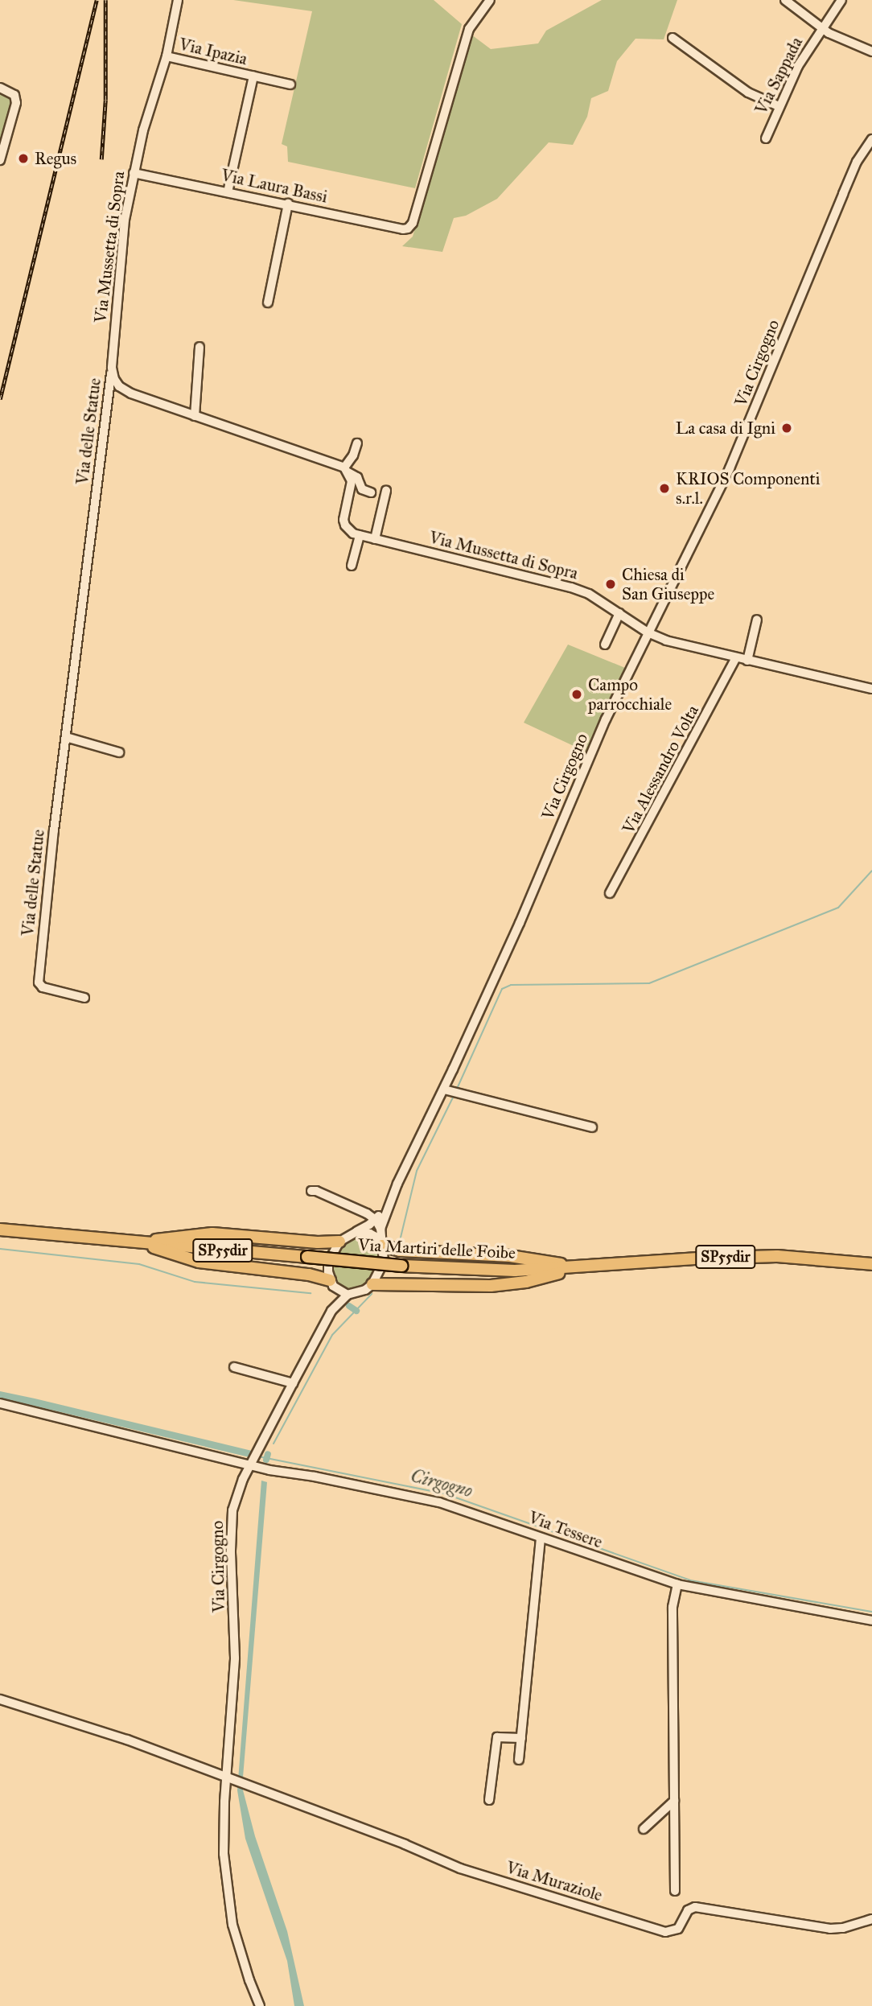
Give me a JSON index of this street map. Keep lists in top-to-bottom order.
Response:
{
  "streets": {
    "highway": ["Via Martiri delle Foibe", "SP55dir"],
    "street": [
      "Via Ipazia",
      "Via Sappada",
      "Via Laura Bassi",
      "Via Mussetta di Sopra",
      "Via Cirgogno",
      "Via delle Statue",
      "Via Alessandro Volta",
      "Via Tessere",
      "Via Muraziole"
    ]
  },
  "crossings": [
    ["Via Ipazia", "Via Laura Bassi"],
    ["Via Ipazia", "Via Mussetta di Sopra"],
    ["Via Laura Bassi", "Via Mussetta di Sopra"],
    ["Via Mussetta di Sopra", "Via Cirgogno"],
    ["Via Mussetta di Sopra", "Via delle Statue"],
    ["Via Mussetta di Sopra", "Via Alessandro Volta"],
    ["Via Cirgogno", "Via Tessere"],
    ["Via Cirgogno", "Via Muraziole"]
  ],
  "water": ["Cirgogno"],
  "places": [
    "Regus",
    "La casa di Igni",
    "KRIOS Componenti s.r.l.",
    "Chiesa di San Giuseppe",
    "Campo parrocchiale"
  ]
}
